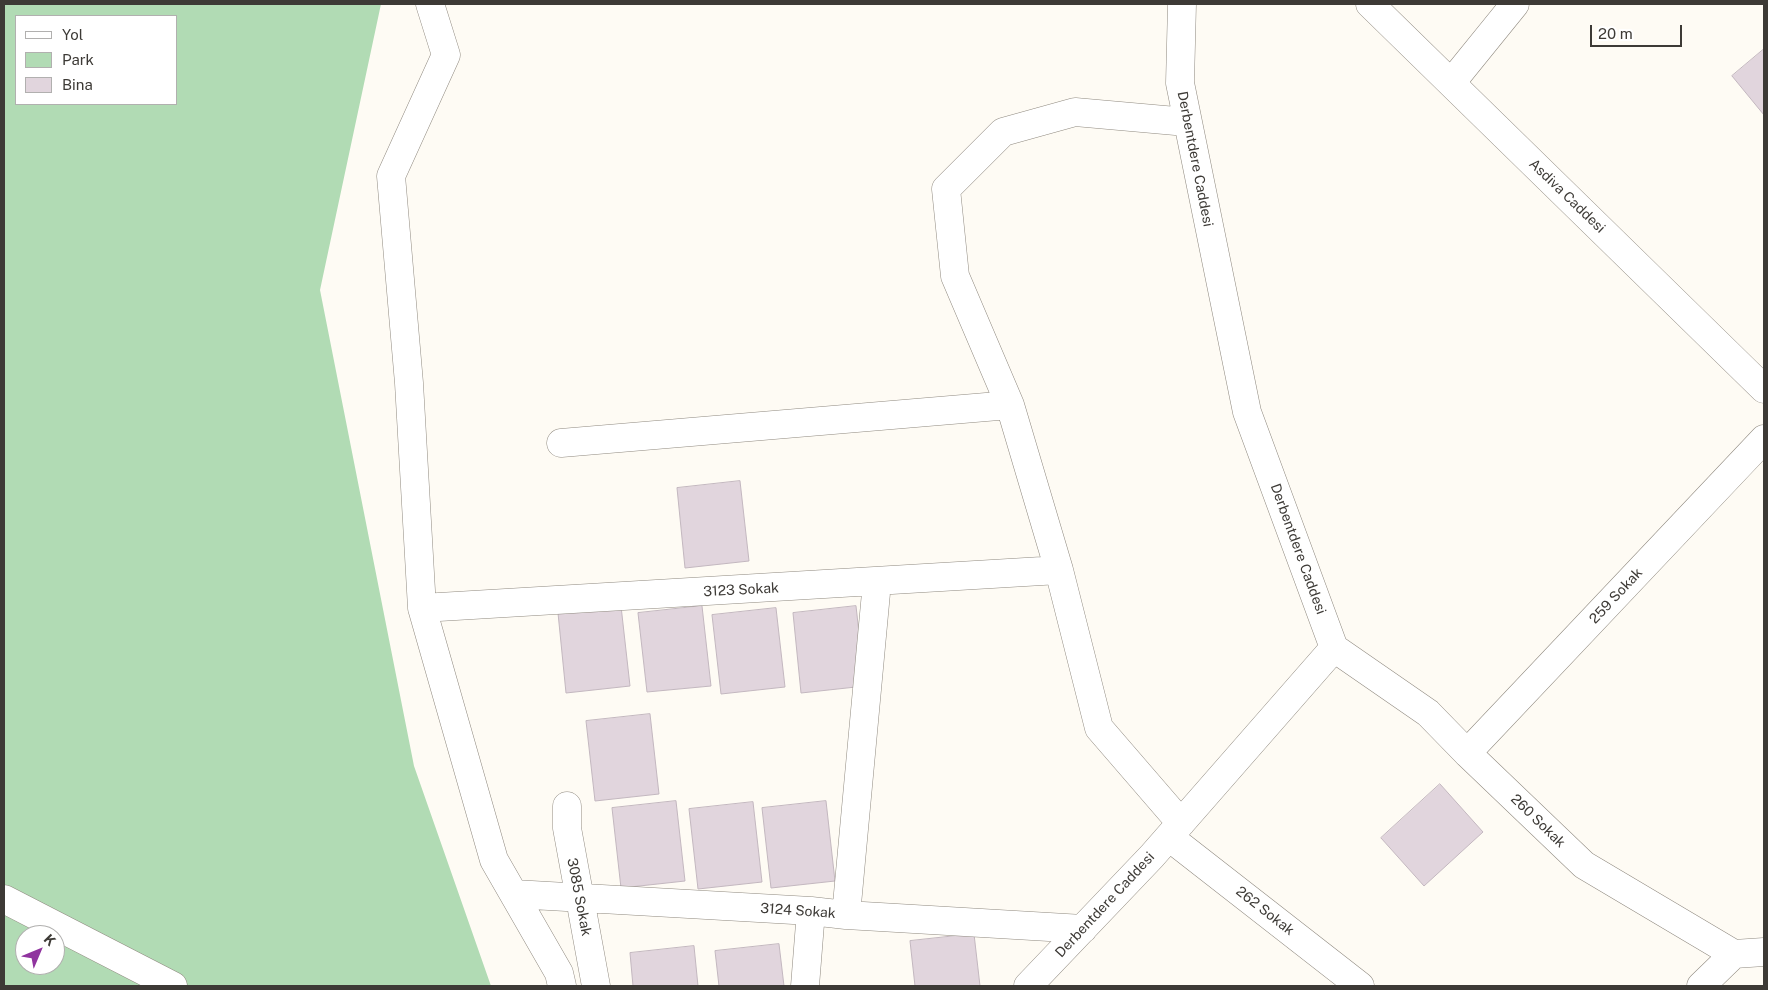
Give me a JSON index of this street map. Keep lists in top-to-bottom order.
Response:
{
  "streets": {
    "street": [
      "Derbentdere Caddesi",
      "Asdiva Caddesi",
      "3123 Sokak",
      "259 Sokak",
      "260 Sokak",
      "3085 Sokak",
      "3124 Sokak",
      "262 Sokak"
    ]
  },
  "crossings": [
    ["Derbentdere Caddesi", "260 Sokak"],
    ["Derbentdere Caddesi", "3124 Sokak"],
    ["Derbentdere Caddesi", "262 Sokak"],
    ["3123 Sokak", "262 Sokak"],
    ["259 Sokak", "260 Sokak"],
    ["3085 Sokak", "3124 Sokak"]
  ],
  "legend": ["Yol", "Park", "Bina"],
  "scale_bar": "20 m",
  "north": "top right"
}
